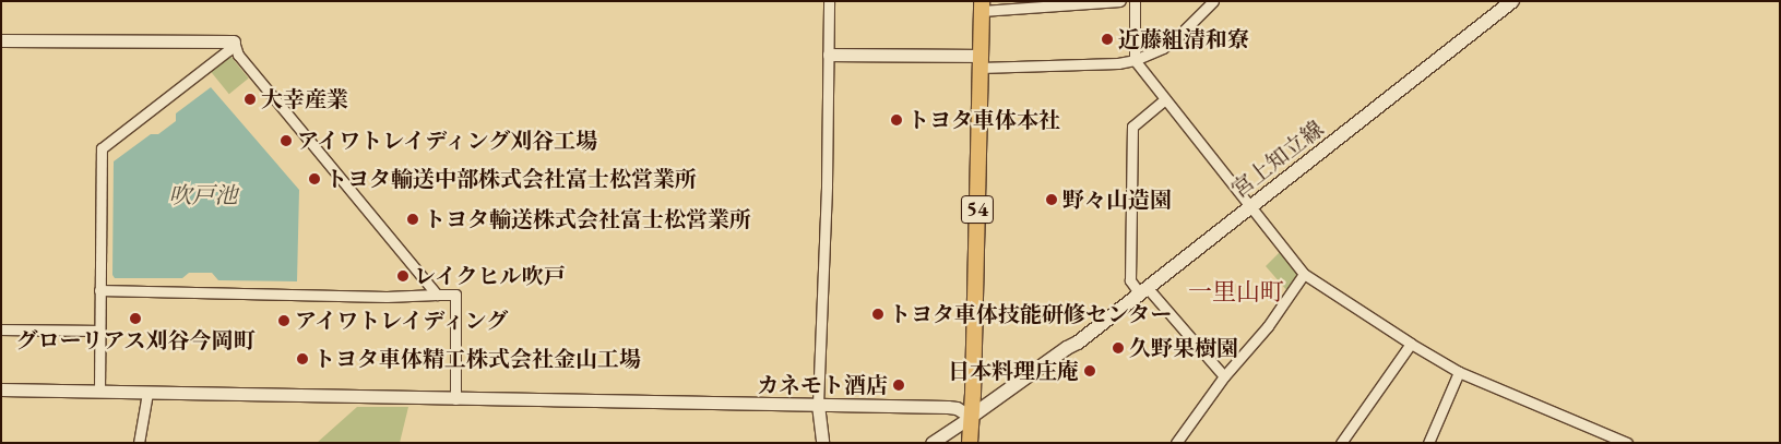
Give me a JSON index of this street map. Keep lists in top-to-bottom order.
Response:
{
  "streets": {
    "main road": ["宮上知立線", "54"]
  },
  "crossings": [
    ["宮上知立線", "54"]
  ],
  "districts": ["一里山町"],
  "water": ["吹戸池"],
  "places": [
    "近藤組清和寮",
    "大幸産業",
    "トヨタ車体本社",
    "アイワトレイディング刈谷工場",
    "トヨタ輸送中部株式会社富士松営業所",
    "野々山造園",
    "トヨタ輸送株式会社富士松営業所",
    "レイクヒル吹戸",
    "トヨタ車体技能研修センター",
    "グローリアス刈谷今岡町",
    "アイワトレイディング",
    "久野果樹園",
    "トヨタ車体精工株式会社金山工場",
    "日本料理庄庵",
    "カネモト酒店"
  ]
}
